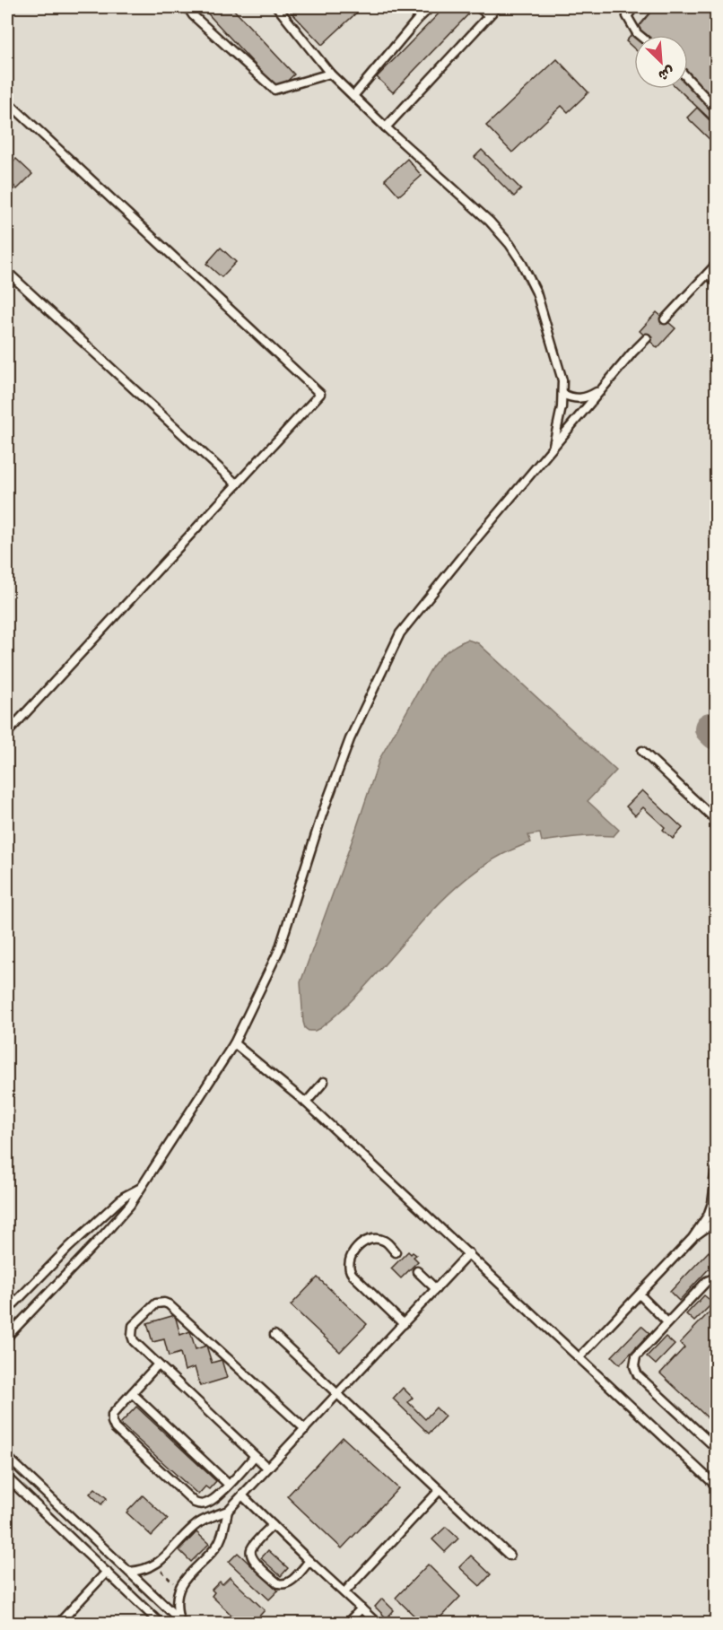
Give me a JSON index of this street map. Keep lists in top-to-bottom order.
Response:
{
  "north": "bottom right"
}
